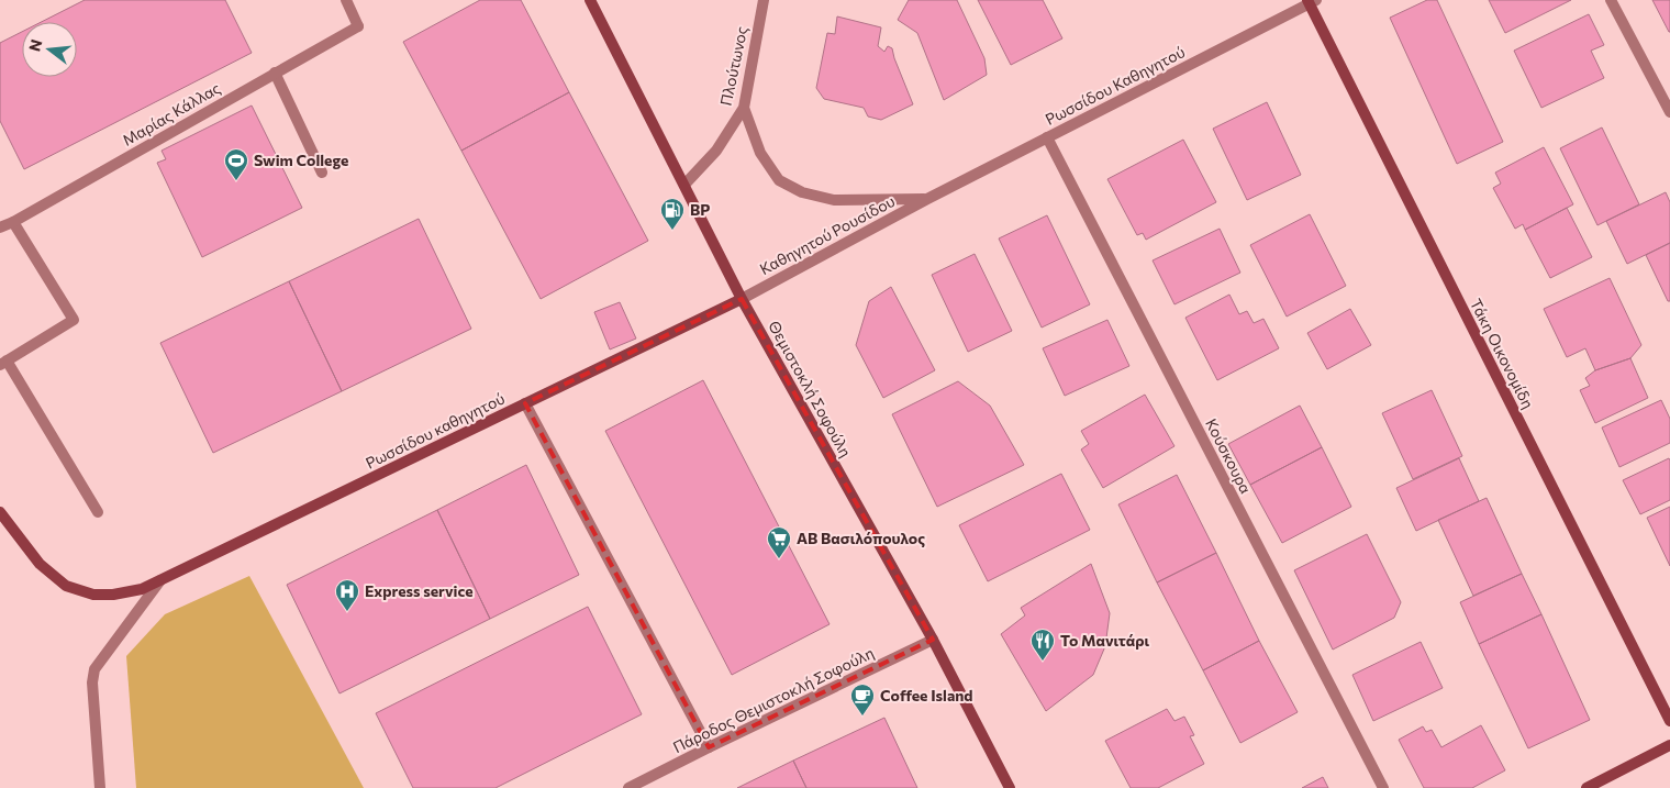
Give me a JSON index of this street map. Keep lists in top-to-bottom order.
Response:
{
  "streets": {
    "main road": ["Τάκη Οικονομίδη", "Θεμιστοκλή Σοφούλη", "Ρωσσίδου καθηγητού"],
    "street": [
      "Πλούτωνος",
      "Ρωσσίδου Καθηγητού",
      "Μαρίας Κάλλας",
      "Καθηγητού Ρουσίδου",
      "Κούσκουρα",
      "Πάροδος Θεμιστοκλή Σοφούλη"
    ]
  },
  "crossings": [
    ["Πλούτωνος", "Θεμιστοκλή Σοφούλη"],
    ["Ρωσσίδου Καθηγητού", "Καθηγητού Ρουσίδου"],
    ["Ρωσσίδου Καθηγητού", "Τάκη Οικονομίδη"],
    ["Ρωσσίδου Καθηγητού", "Κούσκουρα"],
    ["Καθηγητού Ρουσίδου", "Θεμιστοκλή Σοφούλη"],
    ["Καθηγητού Ρουσίδου", "Ρωσσίδου καθηγητού"],
    ["Θεμιστοκλή Σοφούλη", "Ρωσσίδου καθηγητού"],
    ["Θεμιστοκλή Σοφούλη", "Πάροδος Θεμιστοκλή Σοφούλη"]
  ],
  "places": {
    "sports": ["Swim College"],
    "fuel station": ["BP"],
    "supermarket": ["ΑΒ Βασιλόπουλος"],
    "hospital": ["Express service"],
    "restaurant": ["Το Μανιτάρι"],
    "cafe": ["Coffee Island"]
  },
  "north": "left"
}
